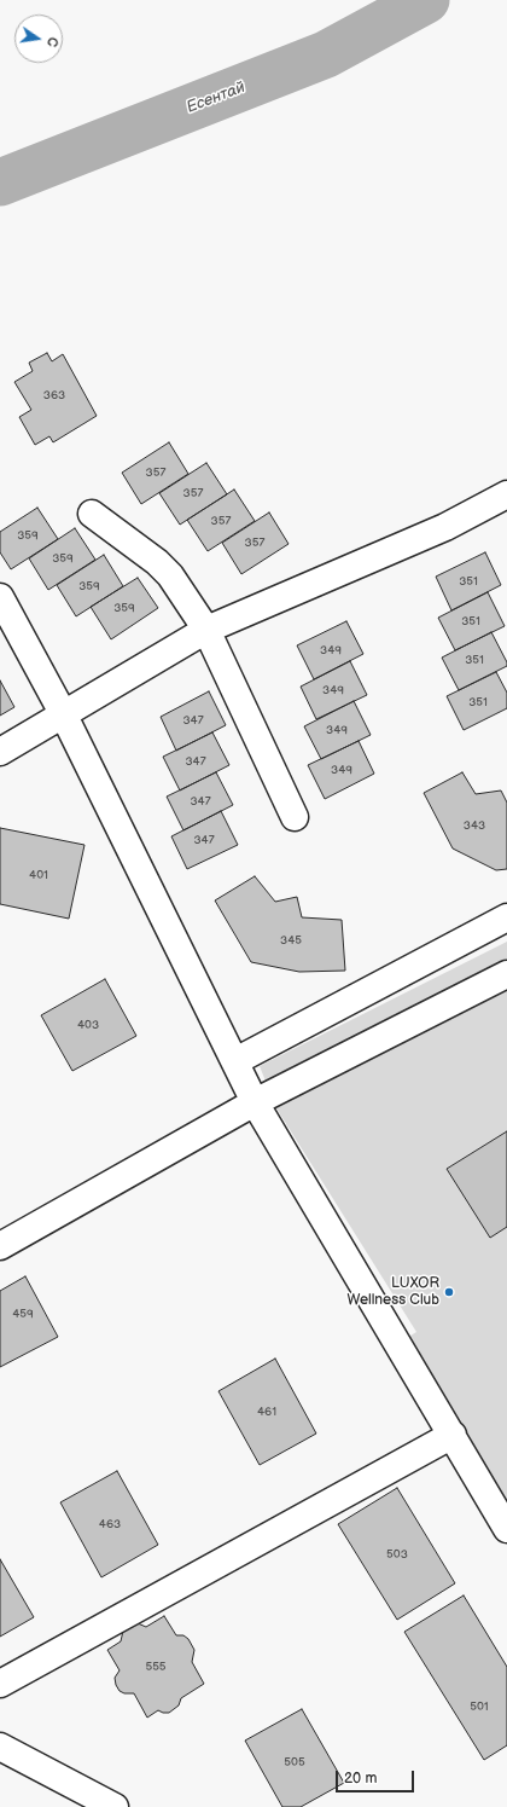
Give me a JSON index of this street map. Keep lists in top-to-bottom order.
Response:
{
  "water": ["Есентай"],
  "places": ["LUXOR Wellness Club"],
  "house_numbers": [
    "363",
    "357",
    "357",
    "357",
    "359",
    "357",
    "359",
    "351",
    "359",
    "359",
    "351",
    "349",
    "351",
    "349",
    "351",
    "347",
    "349",
    "347",
    "349",
    "347",
    "343",
    "347",
    "401",
    "345",
    "403",
    "459",
    "461",
    "463",
    "503",
    "555",
    "501",
    "505"
  ],
  "scale_bar": "20 m",
  "north": "right"
}
